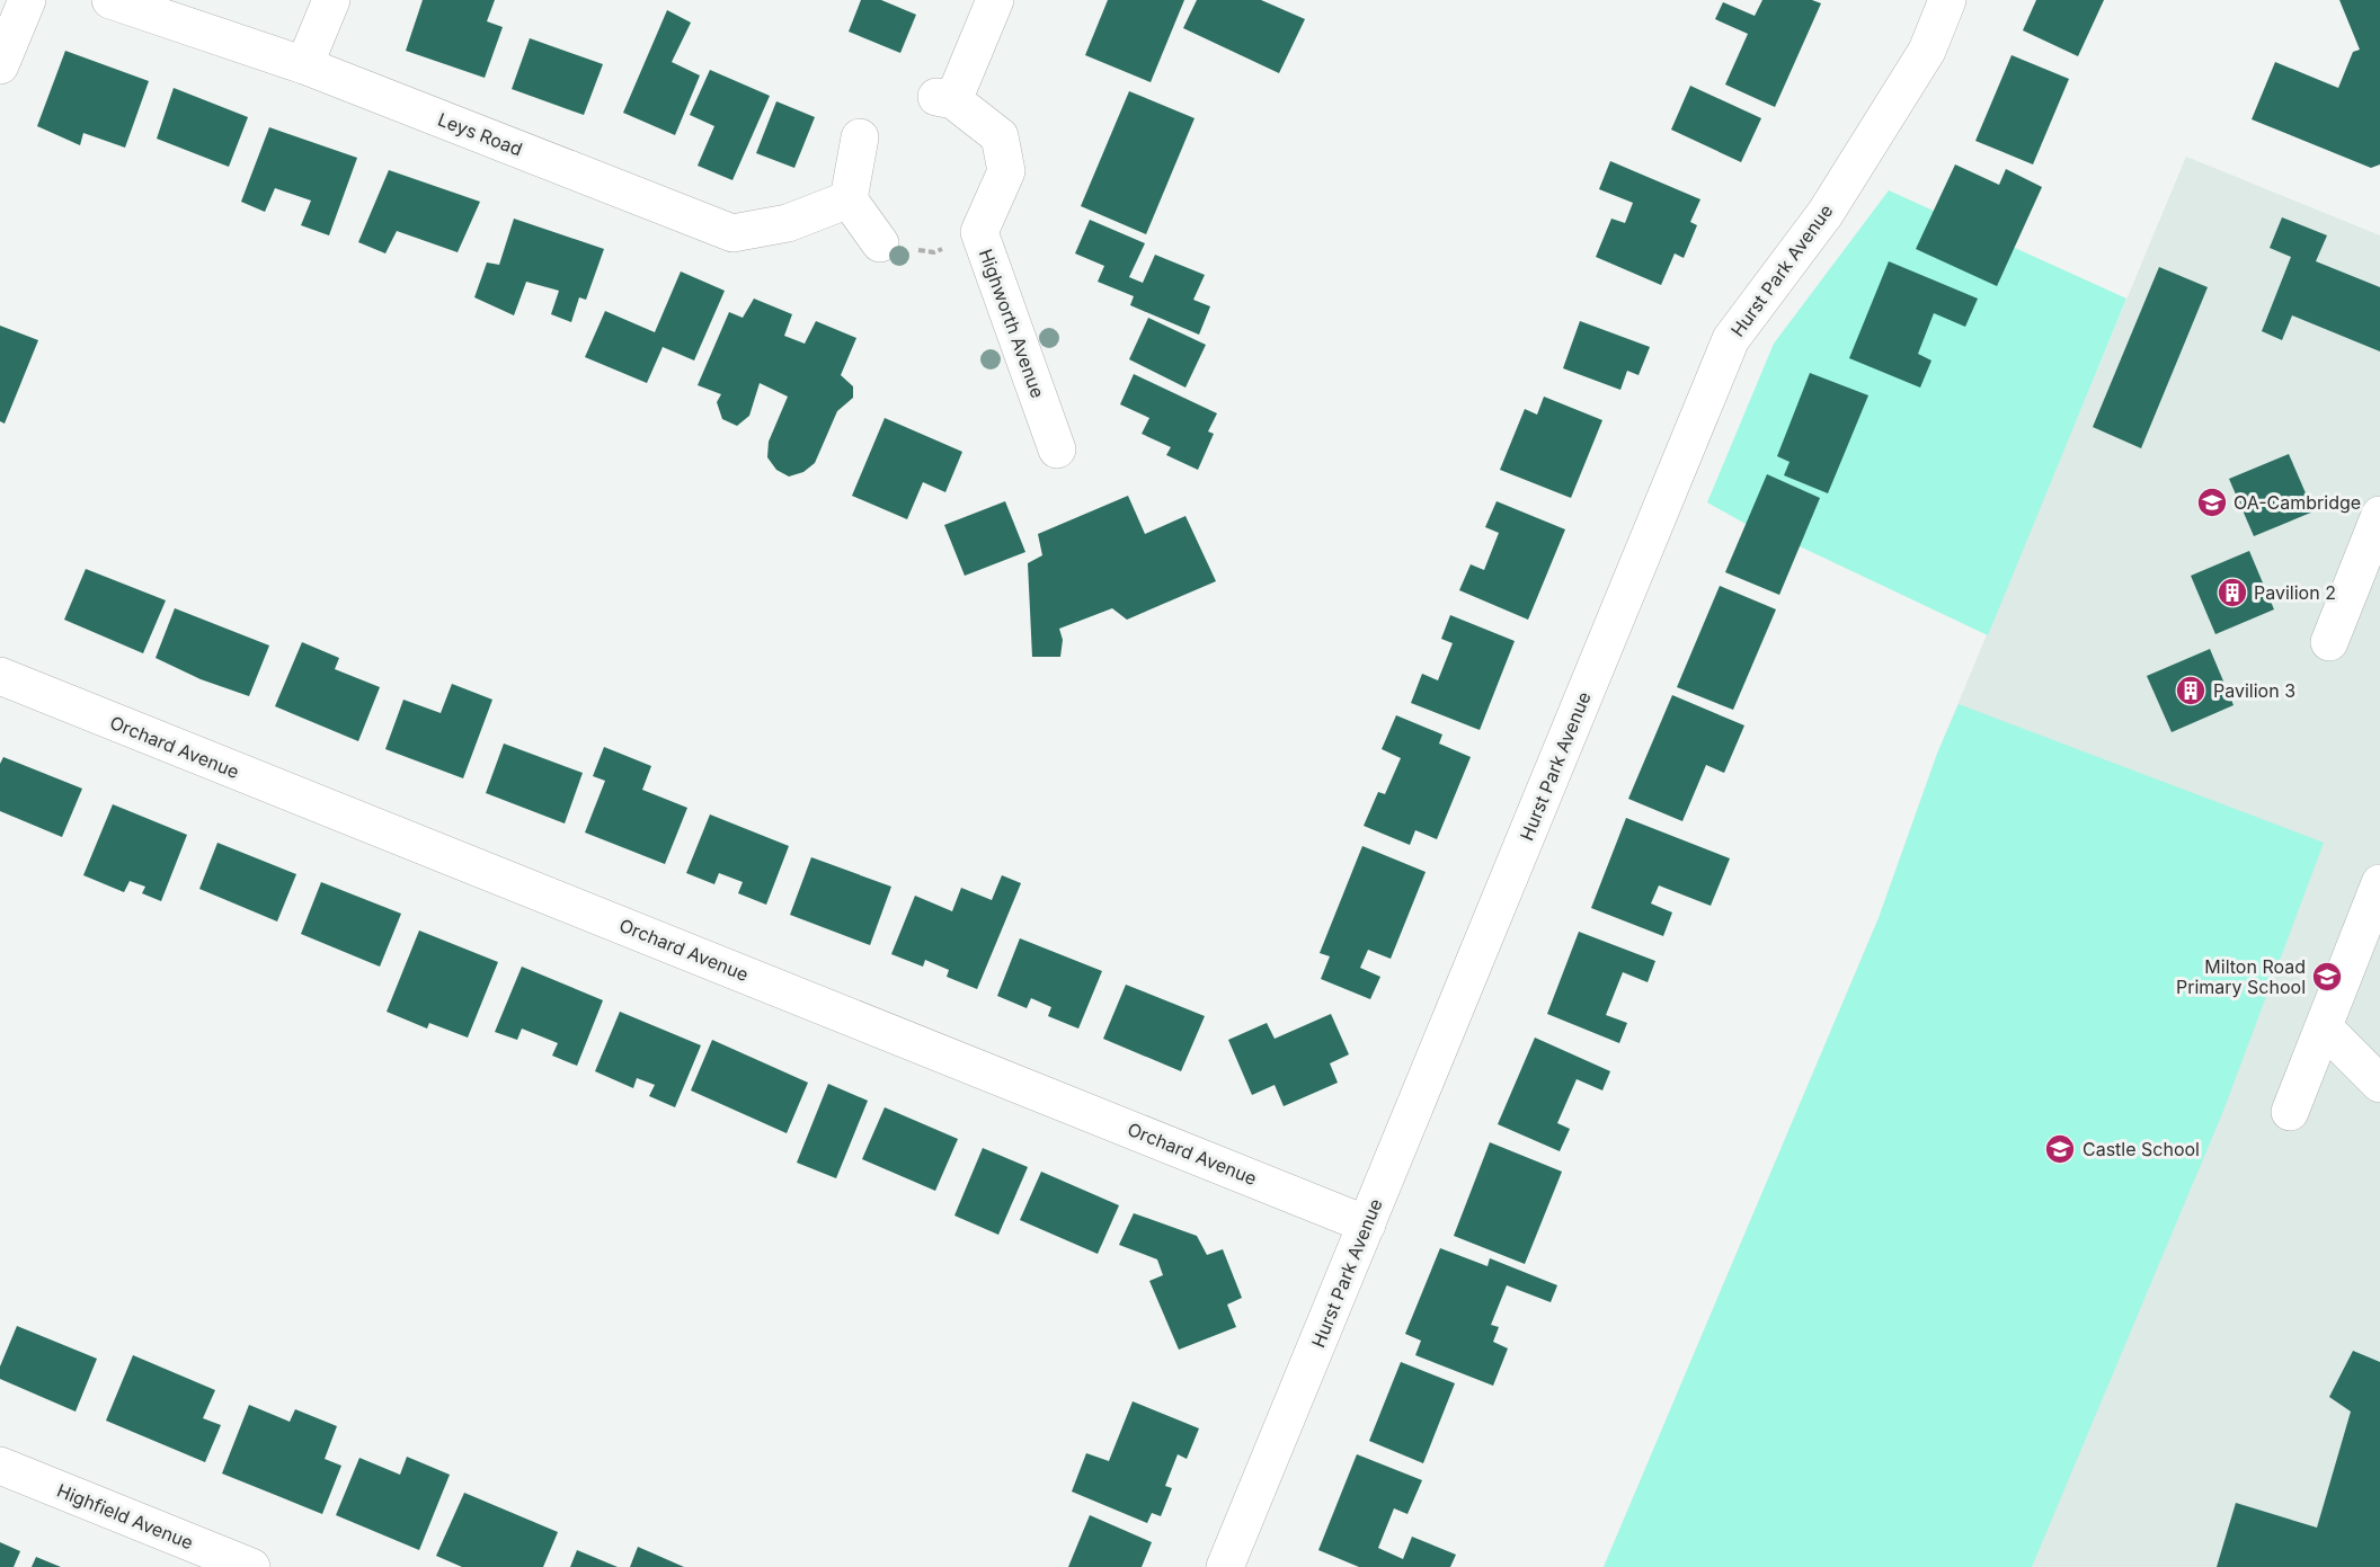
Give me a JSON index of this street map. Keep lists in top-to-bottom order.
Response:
{
  "streets": {
    "street": [
      "Leys Road",
      "Hurst Park Avenue",
      "Highworth Avenue",
      "Orchard Avenue",
      "Highfield Avenue"
    ]
  },
  "crossings": [
    ["Hurst Park Avenue", "Orchard Avenue"]
  ],
  "places": {
    "school or university": ["OA-Cambridge", "Milton Road Primary School", "Castle School"],
    "building": ["Pavilion 2", "Pavilion 3"]
  }
}
